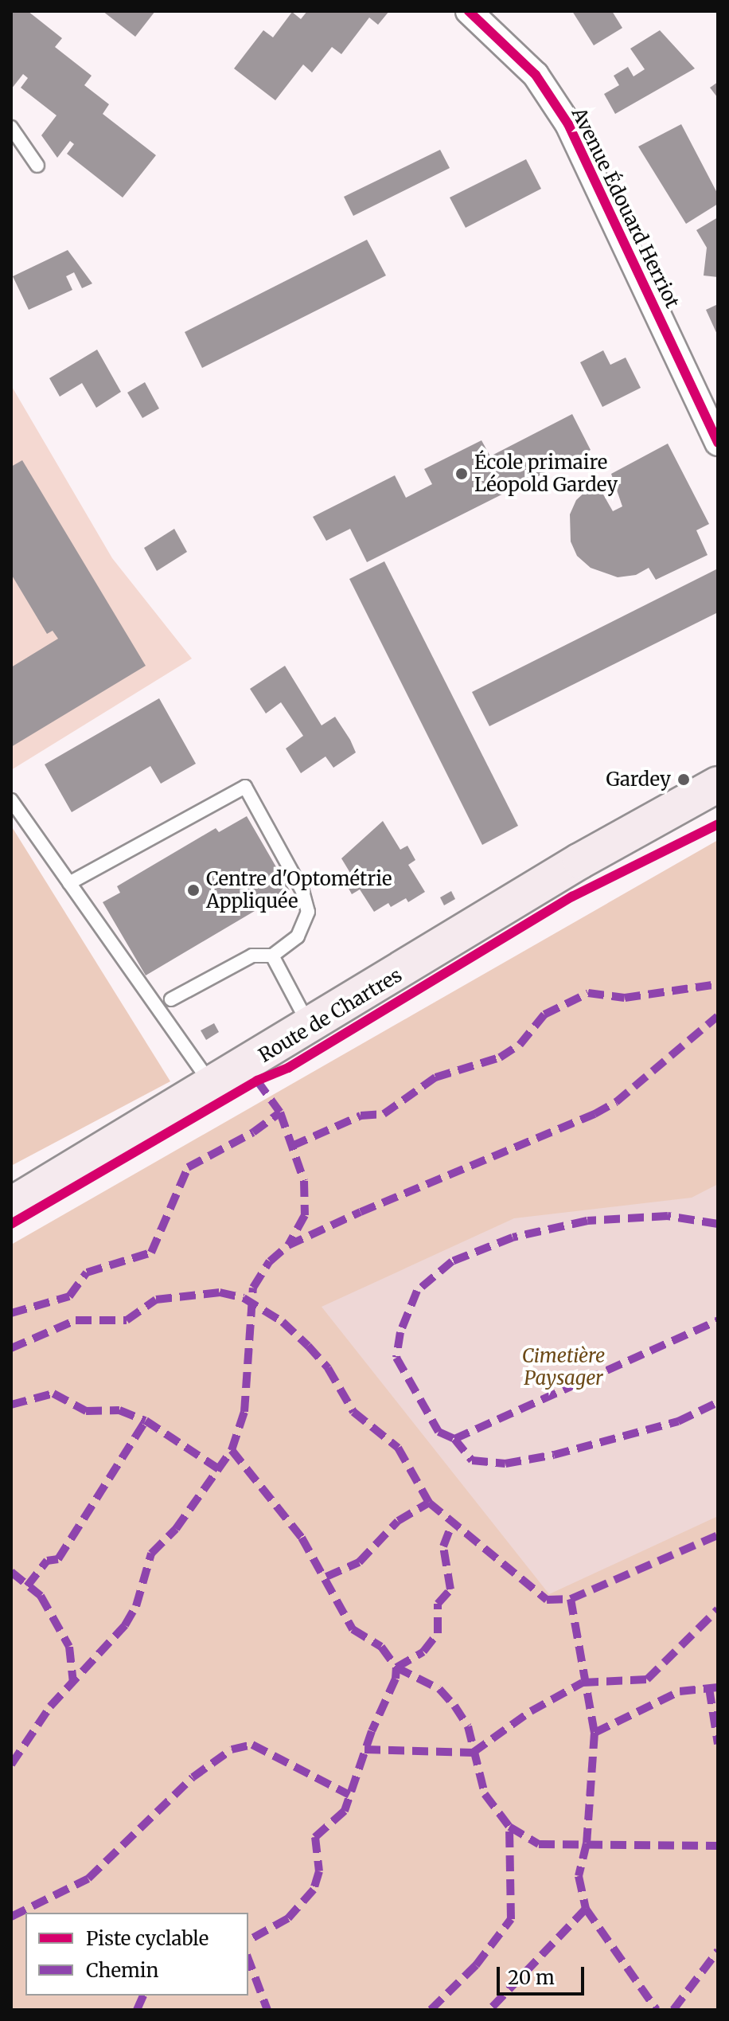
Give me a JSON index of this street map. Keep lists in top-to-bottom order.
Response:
{
  "streets": {
    "main road": ["Route de Chartres"],
    "street": ["Avenue Édouard Herriot"]
  },
  "parks": ["Cimetière Paysager"],
  "places": ["École primaire Léopold Gardey", "Gardey", "Centre d'Optométrie Appliquée"],
  "legend": ["Piste cyclable", "Chemin"],
  "scale_bar": "20 m"
}
